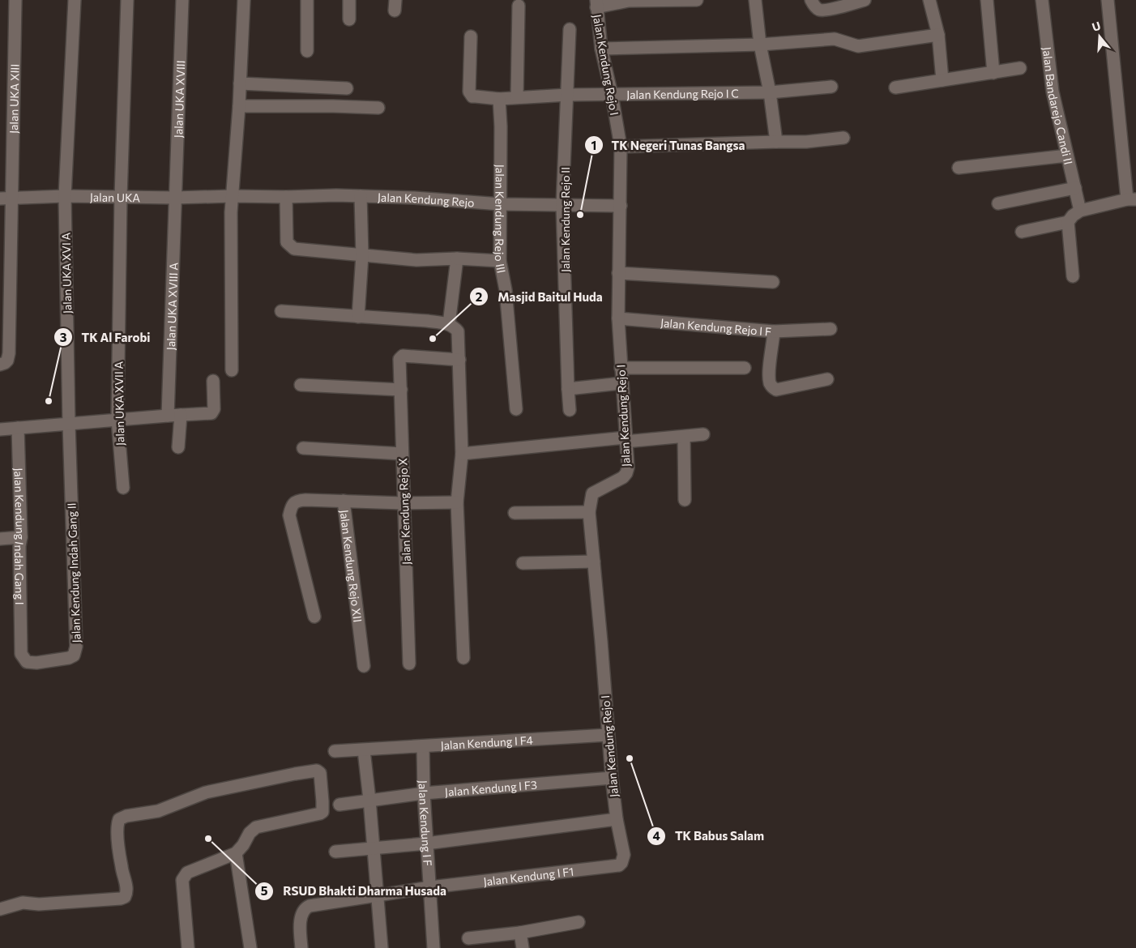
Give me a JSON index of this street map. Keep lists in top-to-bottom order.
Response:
{
  "streets": {
    "street": [
      "Jalan Kendung Rejo I",
      "Jalan Kendung Rejo I C",
      "Jalan UKA XIII",
      "Jalan UKA XVIII",
      "Jalan Bandarejo Candi II",
      "Jalan UKA",
      "Jalan Kendung Rejo",
      "Jalan Kendung Rejo III",
      "Jalan Kendung Rejo II",
      "Jalan UKA XVI A",
      "Jalan UKA XVIII A",
      "Jalan Kendung Rejo I F",
      "Jalan UKA XVII A",
      "Jalan Kendung Rejo X",
      "Jalan Kendung Indah Gang I",
      "Jalan Kendung Rejo XII",
      "Jalan Kendung Indah Gang II",
      "Jalan Kendung I F4",
      "Jalan Kendung I F3",
      "Jalan Kendung I F",
      "Jalan Kendung I F1"
    ]
  },
  "crossings": [
    ["Jalan Kendung Rejo I", "Jalan Kendung Rejo I C"],
    ["Jalan Kendung Rejo I", "Jalan Kendung Rejo"],
    ["Jalan Kendung Rejo I", "Jalan Kendung Rejo I F"],
    ["Jalan Kendung Rejo I", "Jalan Kendung I F4"],
    ["Jalan Kendung Rejo I", "Jalan Kendung I F3"],
    ["Jalan Kendung Rejo I", "Jalan Kendung I F1"],
    ["Jalan Kendung Rejo I C", "Jalan Kendung Rejo III"],
    ["Jalan Kendung Rejo I C", "Jalan Kendung Rejo II"],
    ["Jalan UKA XIII", "Jalan UKA"],
    ["Jalan UKA XVIII", "Jalan UKA"],
    ["Jalan UKA XVIII", "Jalan UKA XVIII A"],
    ["Jalan UKA", "Jalan Kendung Rejo"],
    ["Jalan UKA", "Jalan UKA XVI A"],
    ["Jalan UKA", "Jalan UKA XVIII A"],
    ["Jalan UKA", "Jalan UKA XVII A"],
    ["Jalan Kendung Rejo", "Jalan Kendung Rejo III"],
    ["Jalan Kendung Rejo", "Jalan Kendung Rejo II"],
    ["Jalan UKA XVI A", "Jalan Kendung Indah Gang II"],
    ["Jalan Kendung Rejo X", "Jalan Kendung Rejo XII"],
    ["Jalan Kendung Indah Gang I", "Jalan Kendung Indah Gang II"],
    ["Jalan Kendung I F4", "Jalan Kendung I F"],
    ["Jalan Kendung I F3", "Jalan Kendung I F"],
    ["Jalan Kendung I F", "Jalan Kendung I F1"]
  ],
  "places": [
    "TK Negeri Tunas Bangsa",
    "Masjid Baitul Huda",
    "TK Al Farobi",
    "TK Babus Salam",
    "RSUD Bhakti Dharma Husada"
  ],
  "north": "top"
}
